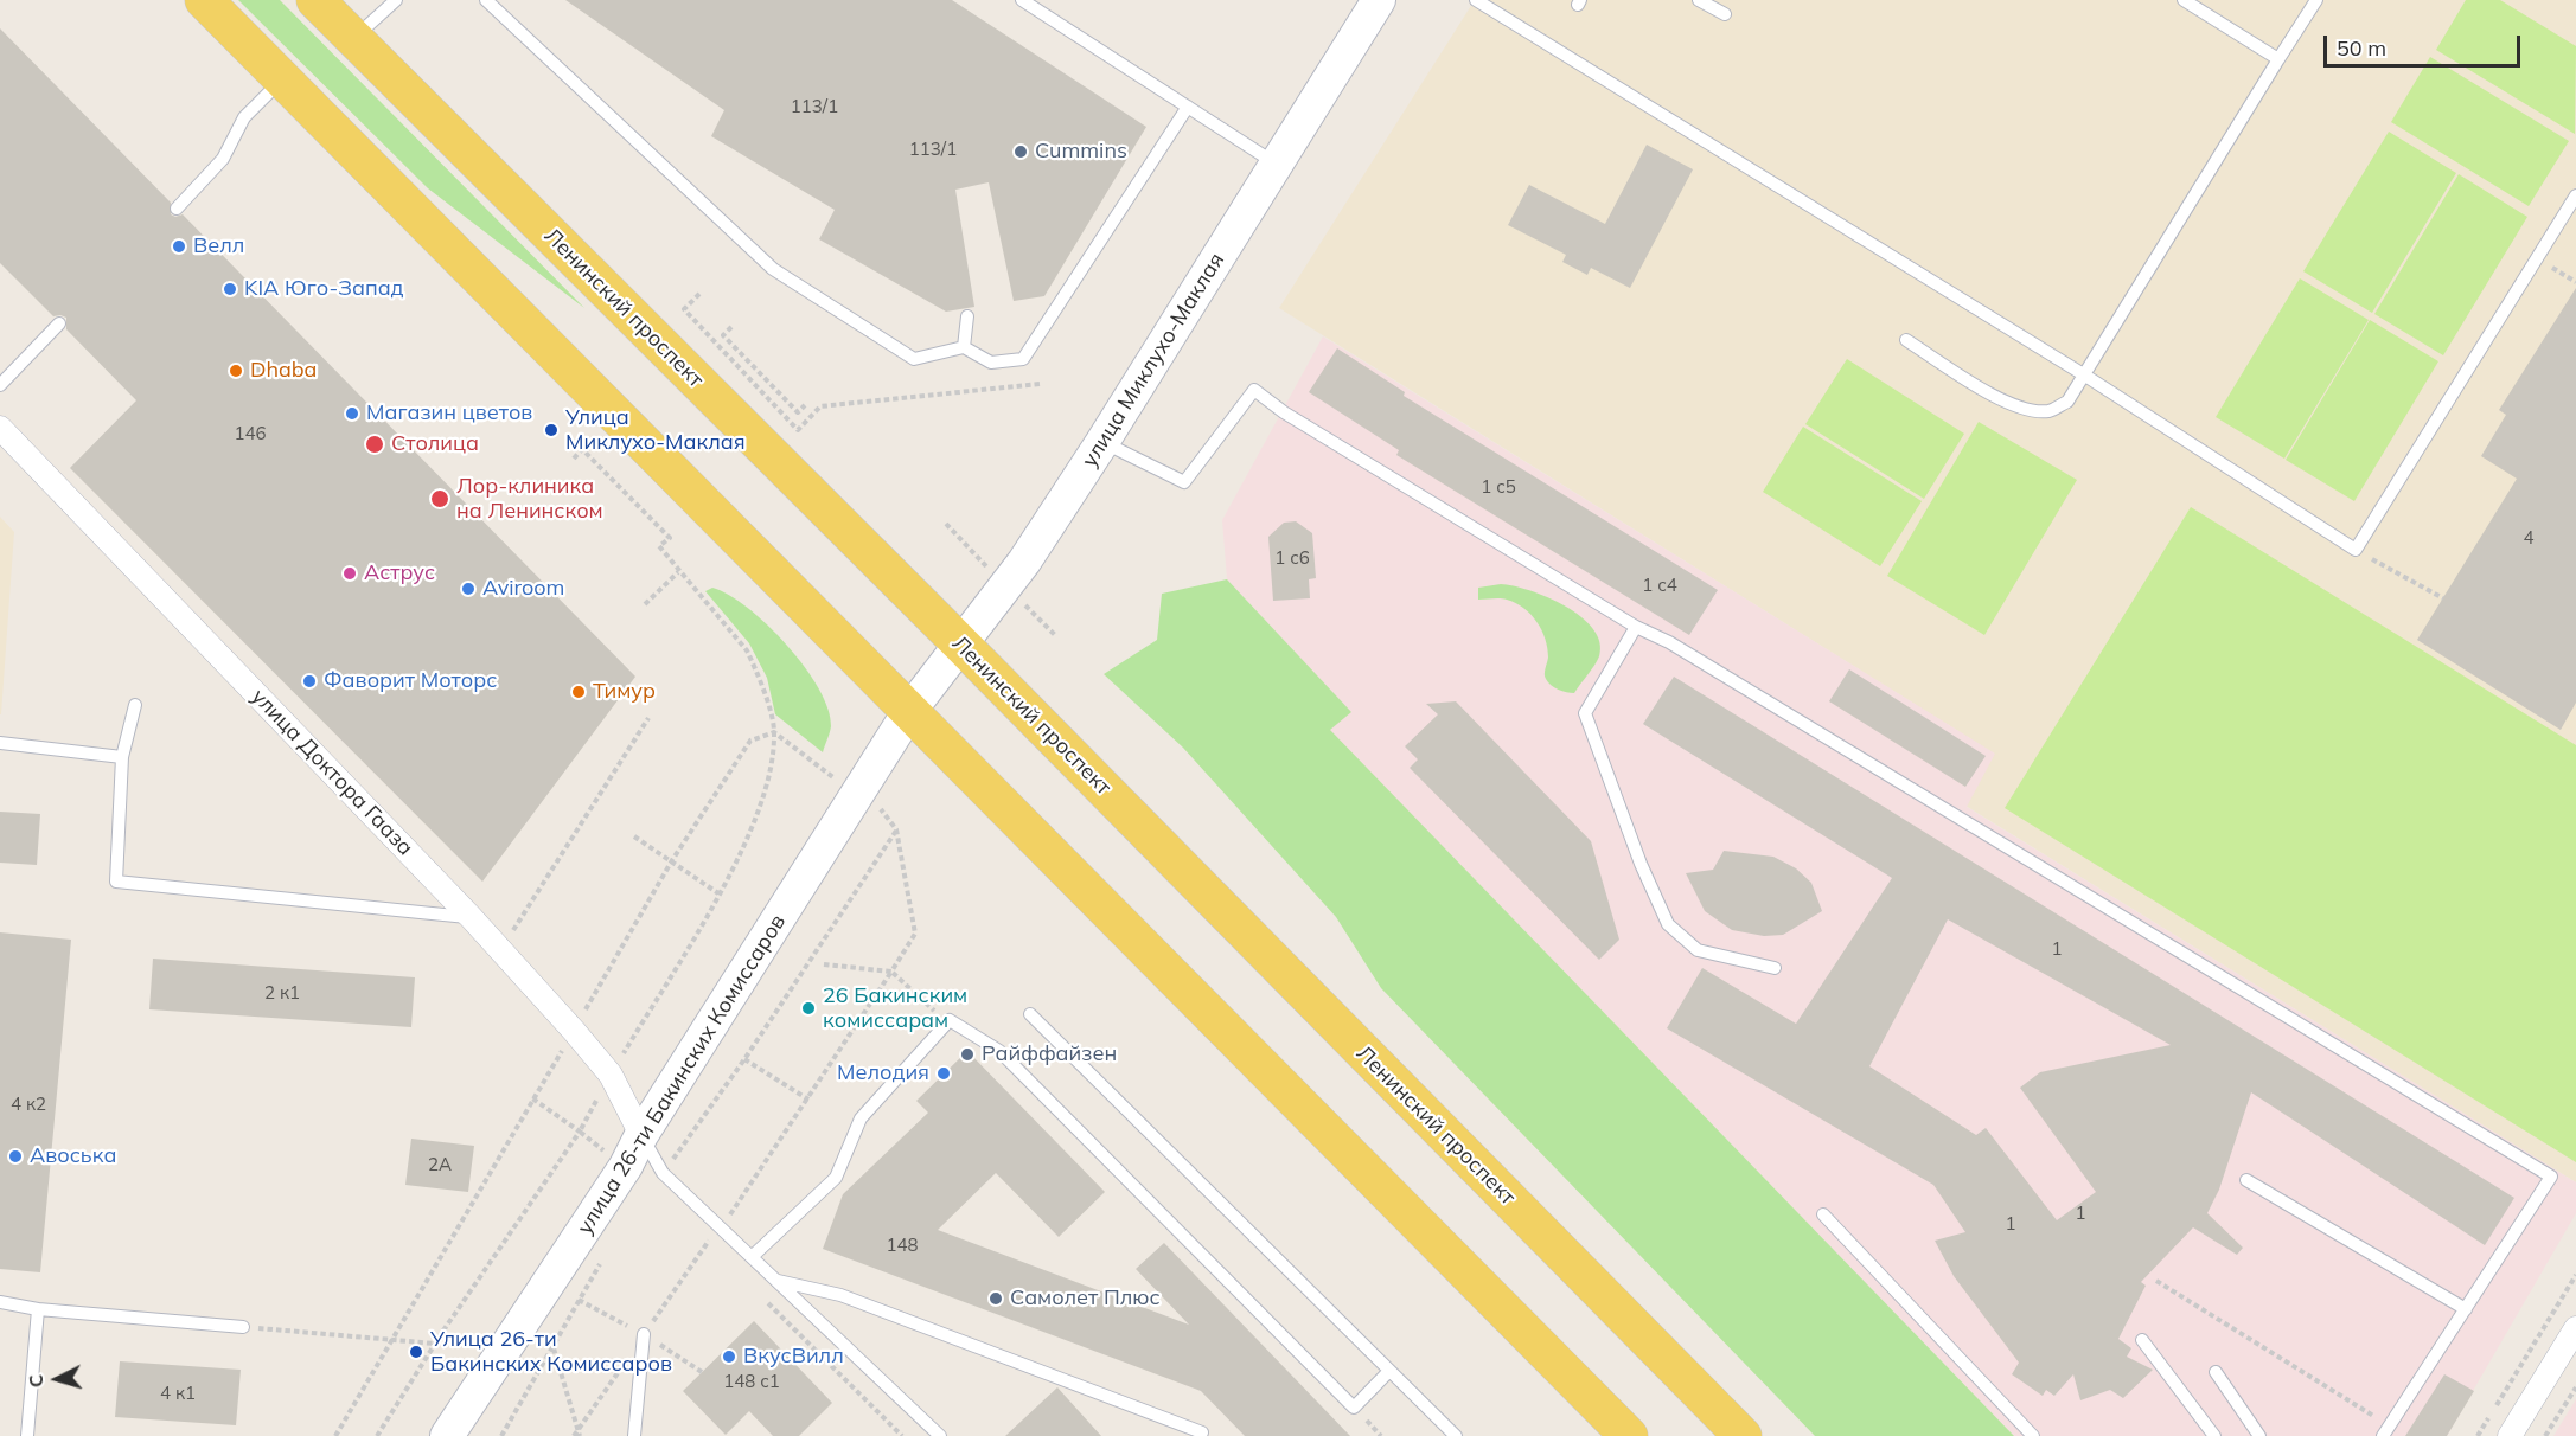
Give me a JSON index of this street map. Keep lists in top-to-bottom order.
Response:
{
  "streets": {
    "main road": ["Ленинский проспект", "улица Миклухо-Маклая", "улица 26-ти Бакинских Комиссаров"],
    "street": ["улица Доктора Гааза"]
  },
  "crossings": [
    ["Ленинский проспект", "улица Миклухо-Маклая"],
    ["улица Миклухо-Маклая", "улица 26-ти Бакинских Комиссаров"],
    ["улица Доктора Гааза", "улица 26-ти Бакинских Комиссаров"]
  ],
  "places": [
    "Cummins",
    "Велл",
    "KIA Юго-Запад",
    "Dhaba",
    "Магазин цветов",
    "Улица Миклухо-Маклая",
    "Столица",
    "Лор-клиника на Ленинском",
    "Аструс",
    "Aviroom",
    "Фаворит Моторс",
    "Тимур",
    "26 Бакинским комиссарам",
    "Райффайзен",
    "Мелодия",
    "Авоська",
    "Самолет Плюс",
    "Улица 26-ти Бакинских Комиссаров",
    "ВкусВилл"
  ],
  "house_numbers": [
    "113/1",
    "113/1",
    "146",
    "1 с5",
    "4",
    "1 с6",
    "1 с4",
    "1",
    "2 к1",
    "4 к2",
    "2А",
    "1",
    "1",
    "148",
    "148 с1",
    "4 к1"
  ],
  "scale_bar": "50 m",
  "north": "left"
}
